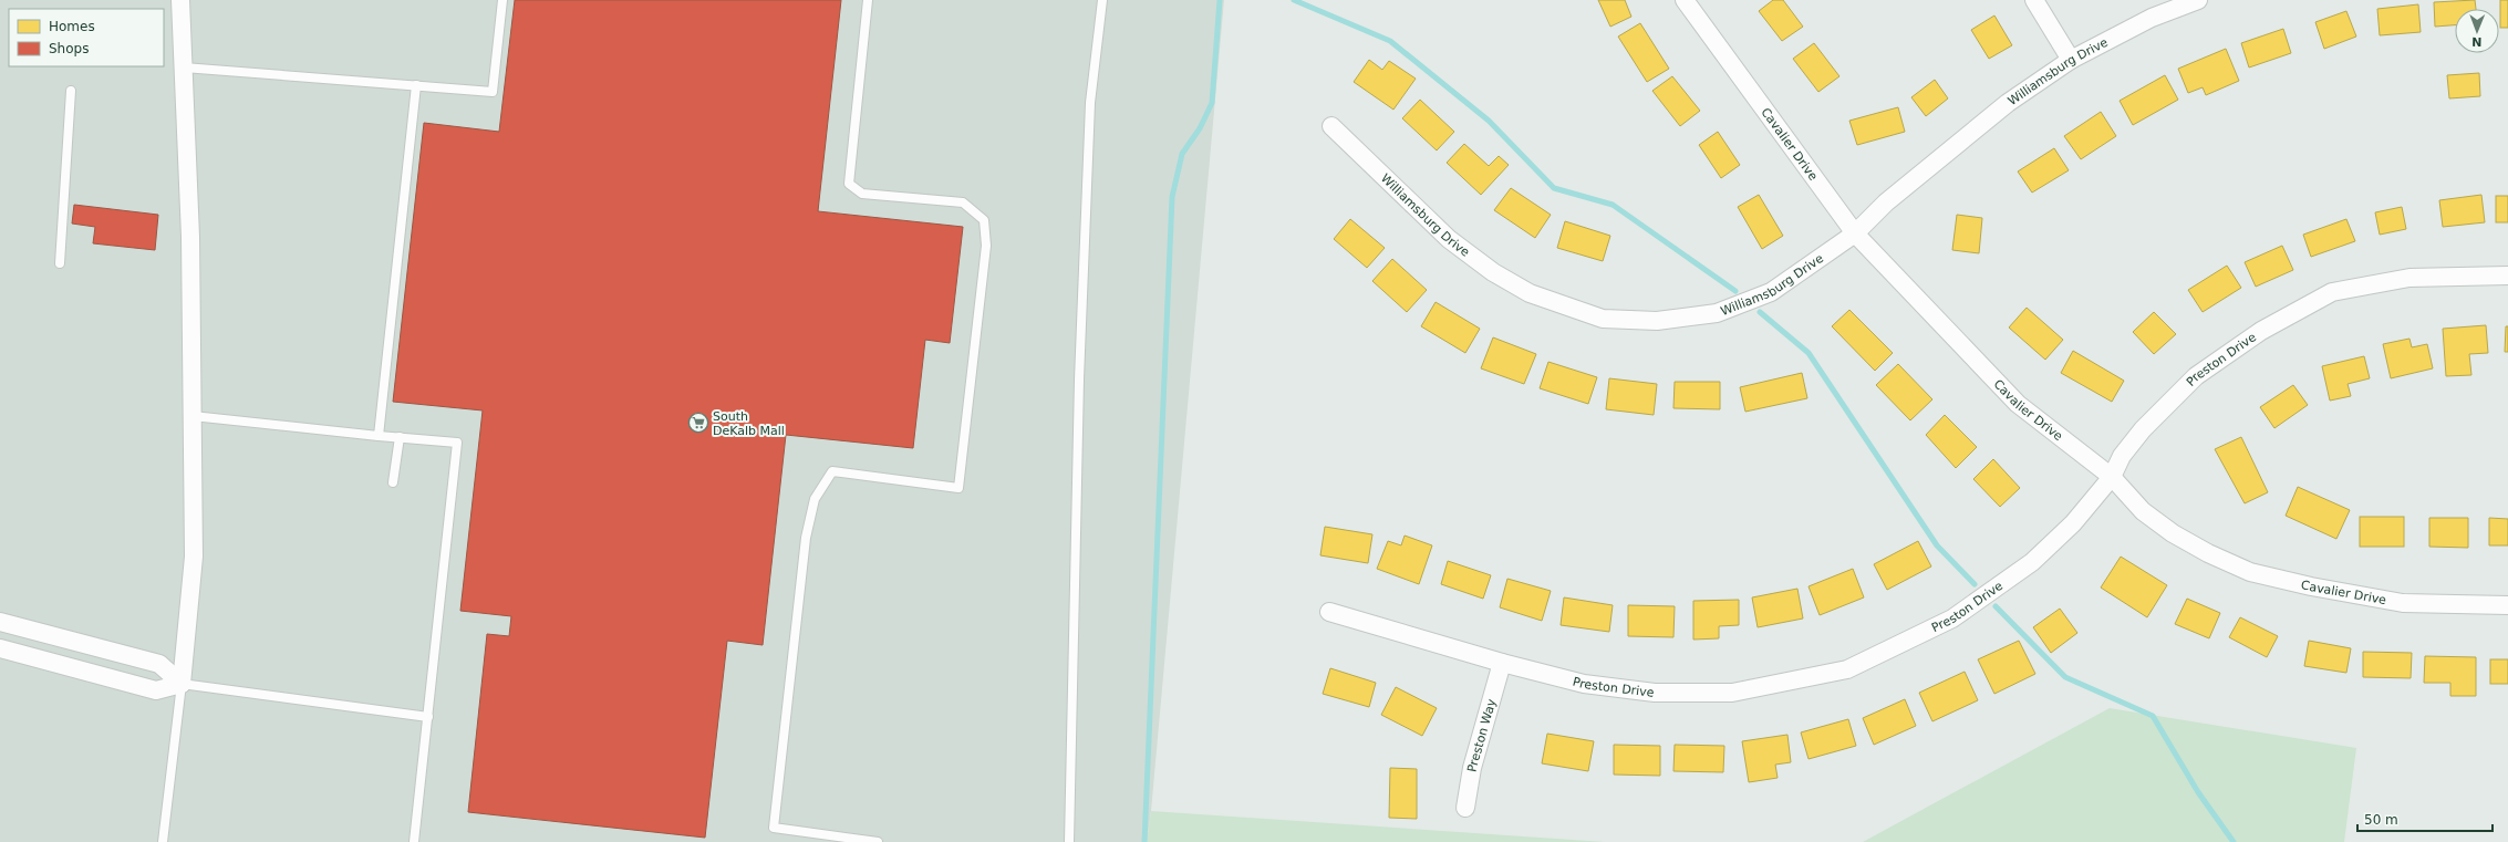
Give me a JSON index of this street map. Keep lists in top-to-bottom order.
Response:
{
  "streets": {
    "street": [
      "Williamsburg Drive",
      "Cavalier Drive",
      "Preston Drive",
      "Preston Way"
    ]
  },
  "crossings": [
    ["Williamsburg Drive", "Cavalier Drive"],
    ["Cavalier Drive", "Preston Drive"],
    ["Preston Drive", "Preston Way"]
  ],
  "places": {
    "supermarket": ["South DeKalb Mall"]
  },
  "legend": ["Homes", "Shops"],
  "scale_bar": "50 m",
  "north": "bottom"
}
